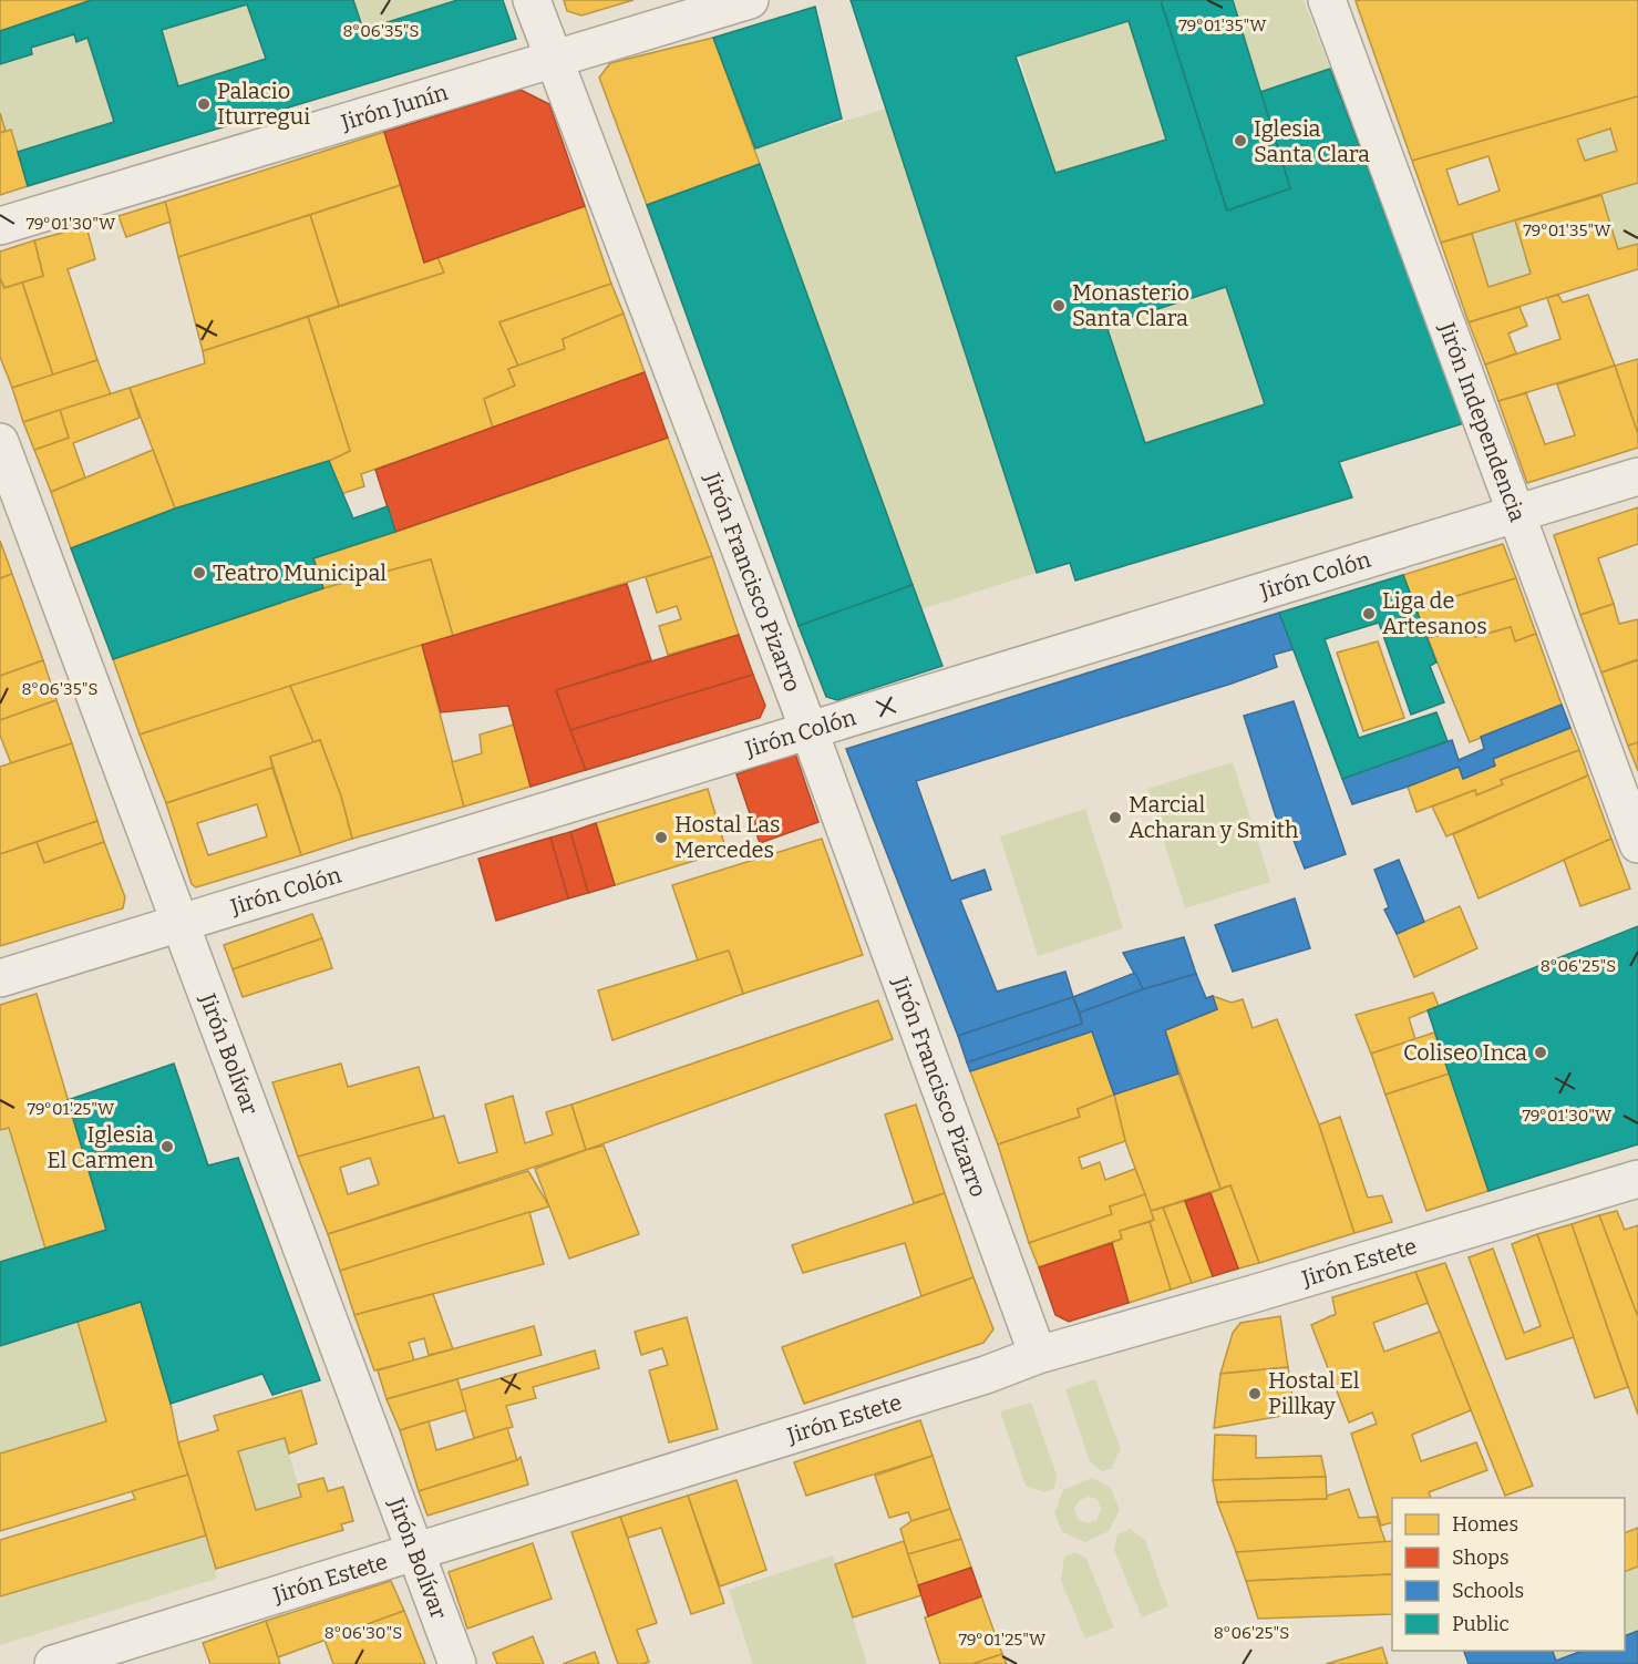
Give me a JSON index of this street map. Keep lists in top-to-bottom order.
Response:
{
  "streets": {
    "street": [
      "Jirón Junín",
      "Jirón Independencia",
      "Jirón Colón",
      "Jirón Francisco Pizarro",
      "Jirón Bolívar",
      "Jirón Estete"
    ]
  },
  "crossings": [
    ["Jirón Junín", "Jirón Francisco Pizarro"],
    ["Jirón Independencia", "Jirón Colón"],
    ["Jirón Colón", "Jirón Francisco Pizarro"],
    ["Jirón Colón", "Jirón Bolívar"],
    ["Jirón Francisco Pizarro", "Jirón Estete"],
    ["Jirón Bolívar", "Jirón Estete"]
  ],
  "places": [
    "Palacio Iturregui",
    "Iglesia Santa Clara",
    "Monasterio Santa Clara",
    "Teatro Municipal",
    "Liga de Artesanos",
    "Marcial Acharan y Smith",
    "Hostal Las Mercedes",
    "Coliseo Inca",
    "Iglesia El Carmen",
    "Hostal El Pillkay"
  ],
  "legend": [
    "Homes",
    "Shops",
    "Schools",
    "Public"
  ],
  "coordinates": [
    "79°01'35\"W",
    "8°06'35\"S",
    "79°01'30\"W",
    "8°06'25\"S",
    "79°01'25\"W",
    "8°06'30\"S"
  ]
}
